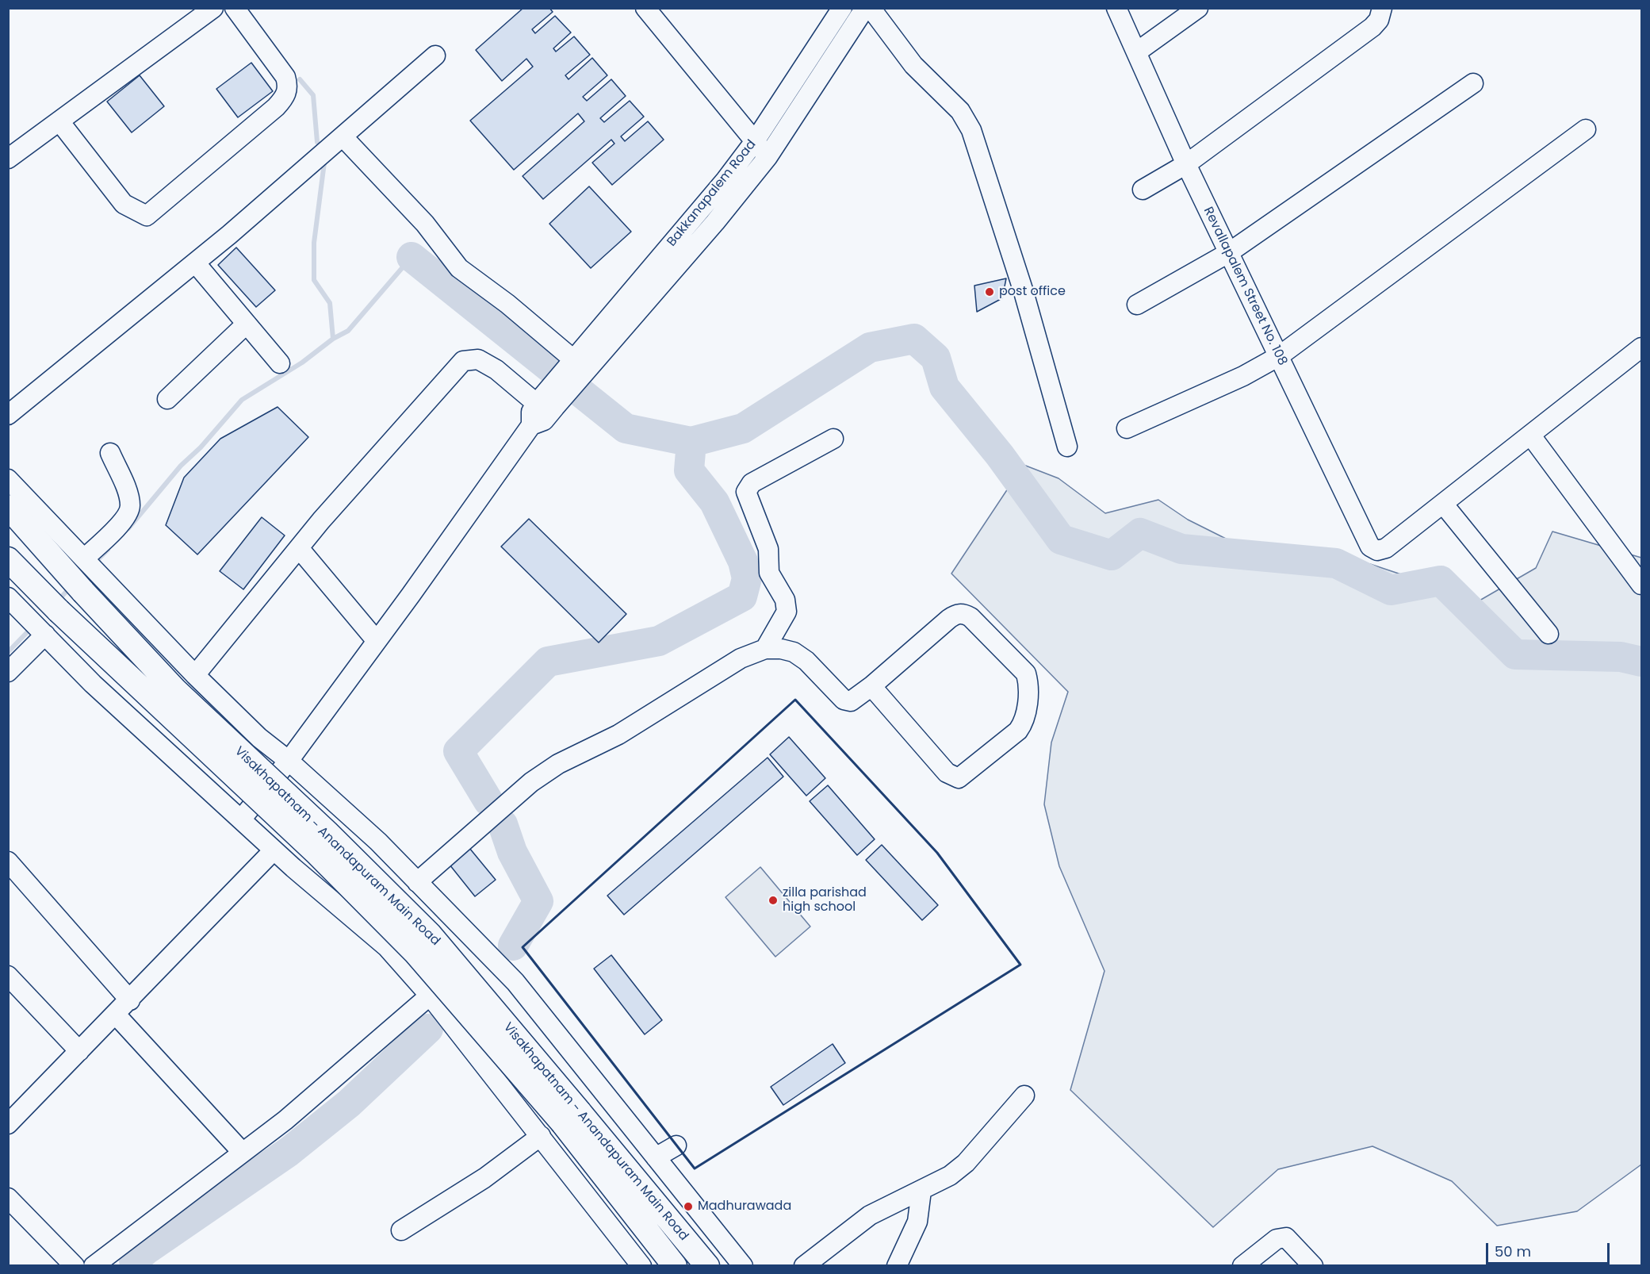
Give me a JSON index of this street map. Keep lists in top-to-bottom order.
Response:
{
  "streets": {
    "main road": ["Visakhapatnam - Anandapuram Main Road"],
    "street": ["Bakkanapalem Road", "Revallapalem Street No. 108"]
  },
  "places": ["post office", "zilla parishad high school", "Madhurawada"],
  "scale_bar": "50 m"
}
